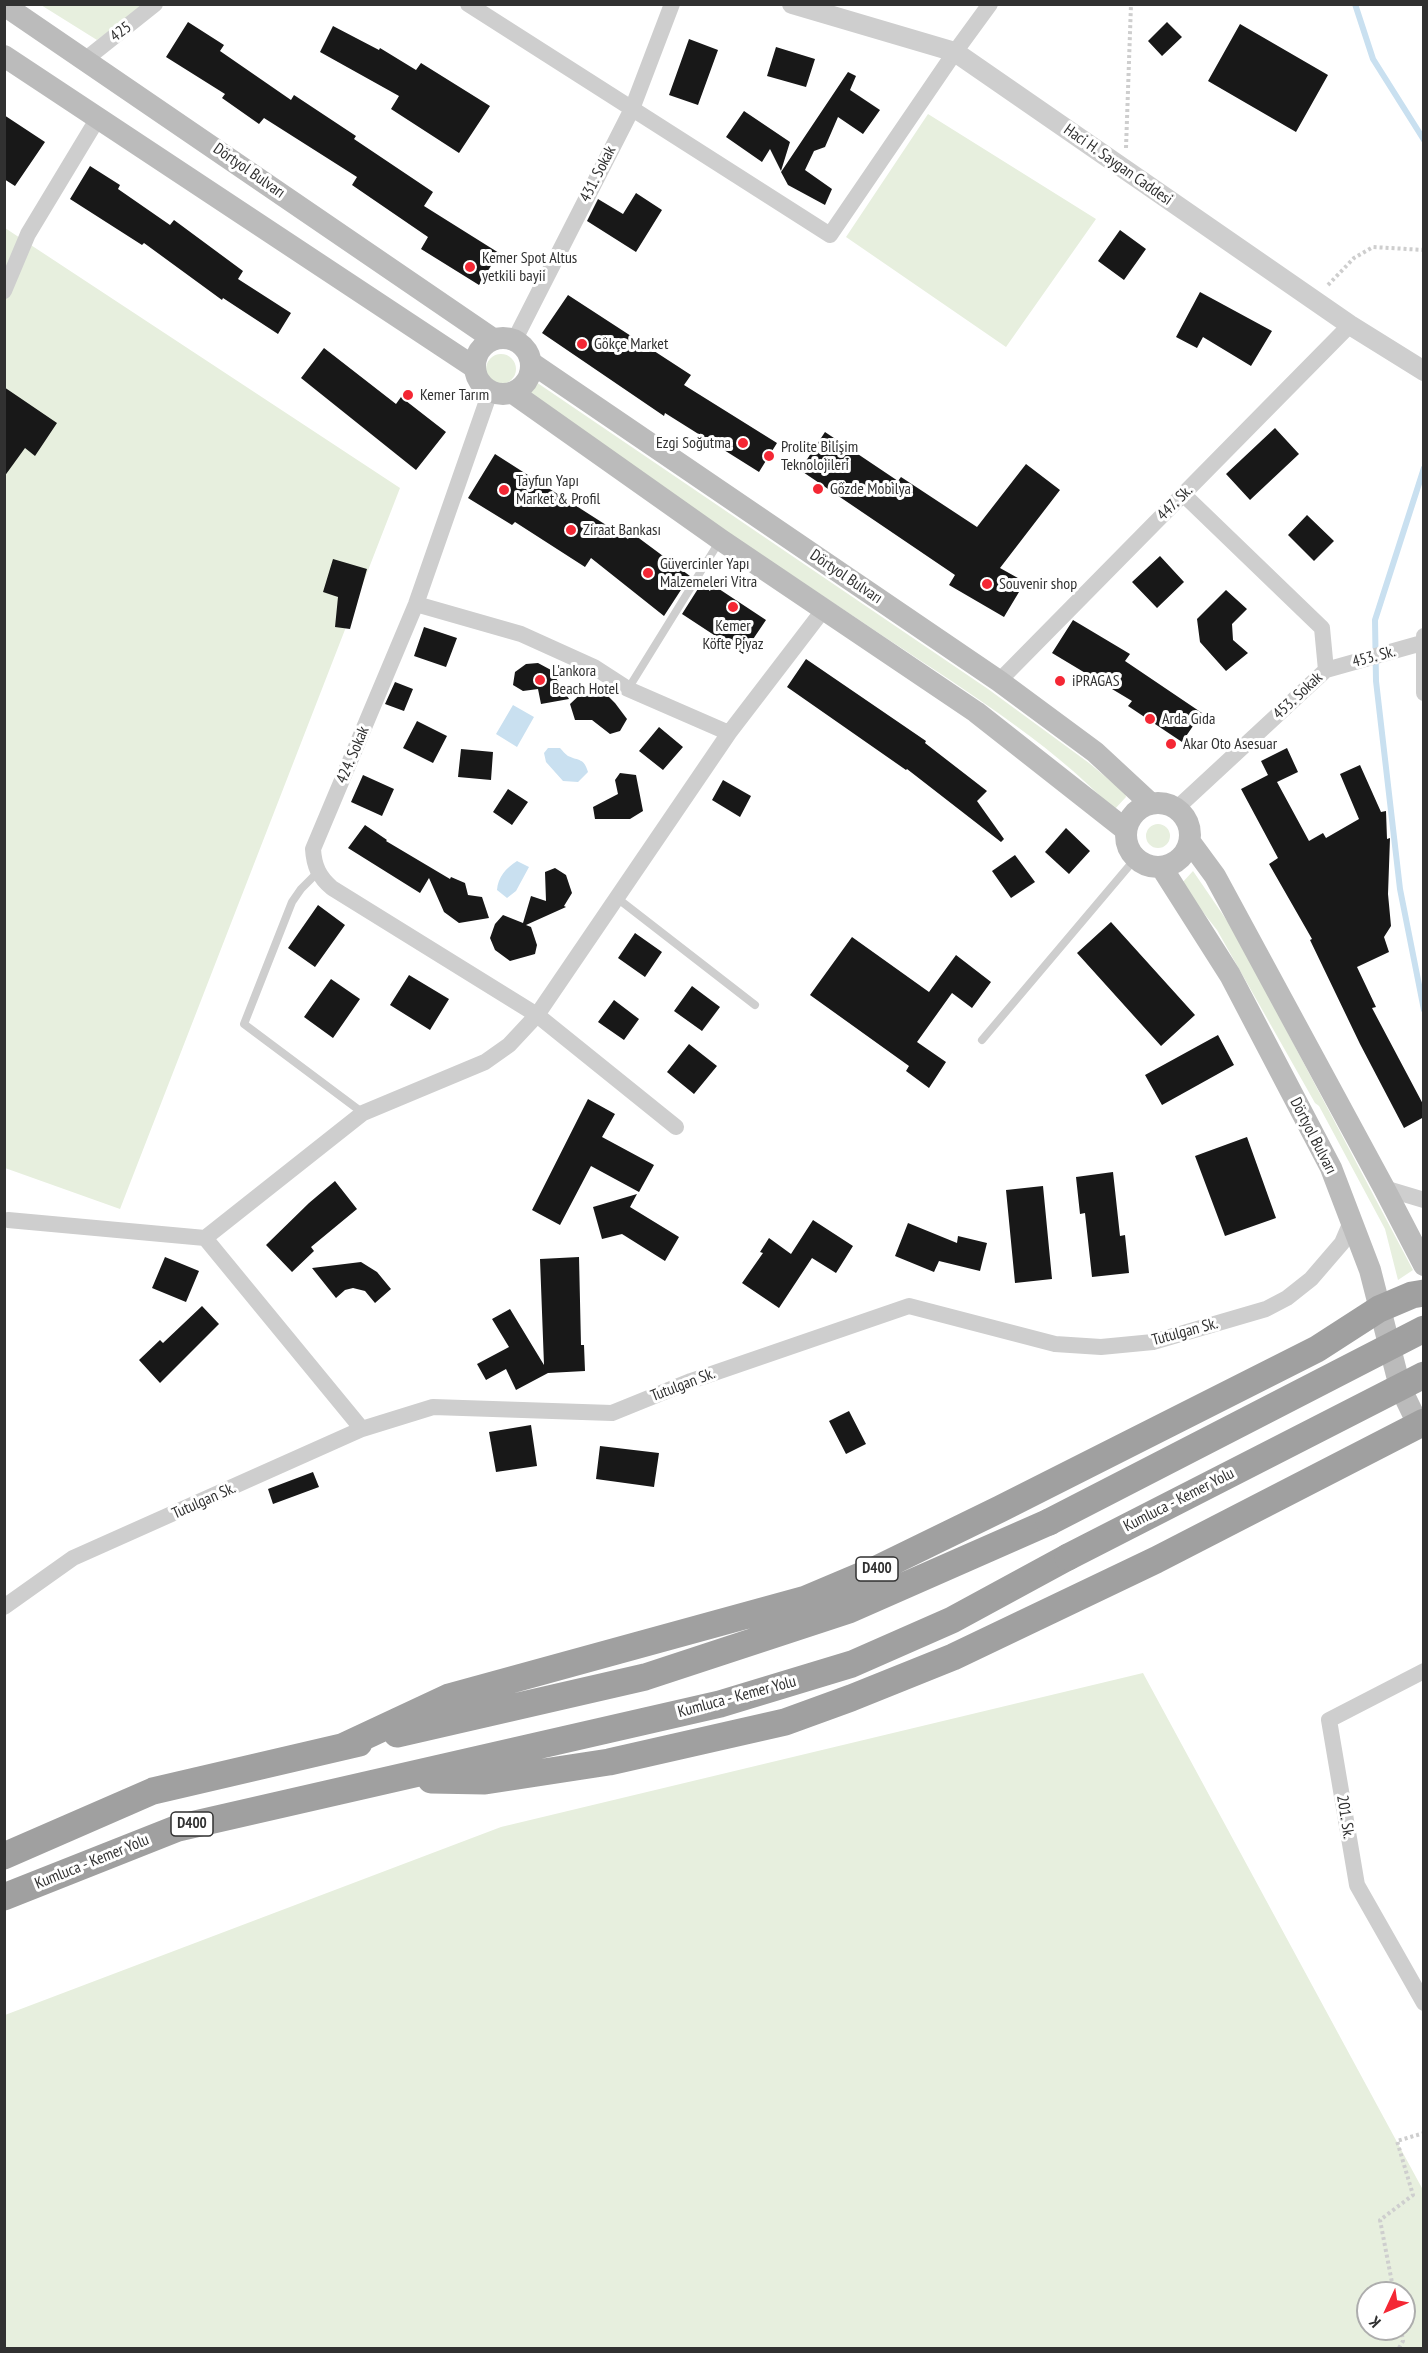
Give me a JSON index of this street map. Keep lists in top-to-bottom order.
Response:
{
  "streets": {
    "highway": ["Kumluca - Kemer Yolu", "D400"],
    "main road": ["Dörtyol Bulvarı"],
    "street": [
      "425",
      "Haci H. Saygan Caddesi",
      "431. Sokak",
      "447. Sk.",
      "453. Sk.",
      "453. Sokak",
      "424. Sokak",
      "Tutulgan Sk.",
      "201. Sk."
    ]
  },
  "crossings": [
    ["425", "Dörtyol Bulvarı"],
    ["Haci H. Saygan Caddesi", "447. Sk."],
    ["Dörtyol Bulvarı", "431. Sokak"],
    ["Dörtyol Bulvarı", "447. Sk."],
    ["Dörtyol Bulvarı", "453. Sokak"],
    ["Dörtyol Bulvarı", "424. Sokak"],
    ["Dörtyol Bulvarı", "Tutulgan Sk."],
    ["Dörtyol Bulvarı", "D400"],
    ["431. Sokak", "424. Sokak"],
    ["447. Sk.", "453. Sokak"],
    ["453. Sk.", "453. Sokak"]
  ],
  "places": [
    "Kemer Spot Altus yetkili bayii",
    "Gökçe Market",
    "Kemer Tarım",
    "Ezgi Soğutma",
    "Prolite Bilişim Teknolojileri",
    "Gözde Mobilya",
    "Tayfun Yapı Market & Profil",
    "Ziraat Bankası",
    "Güvercinler Yapı Malzemeleri Vitra",
    "Souvenir shop",
    "Kemer Köfte Piyaz",
    "L'ankora Beach Hotel",
    "iPRAGAS",
    "Arda Gıda",
    "Akar Oto Asesuar"
  ],
  "north": "bottom left"
}
